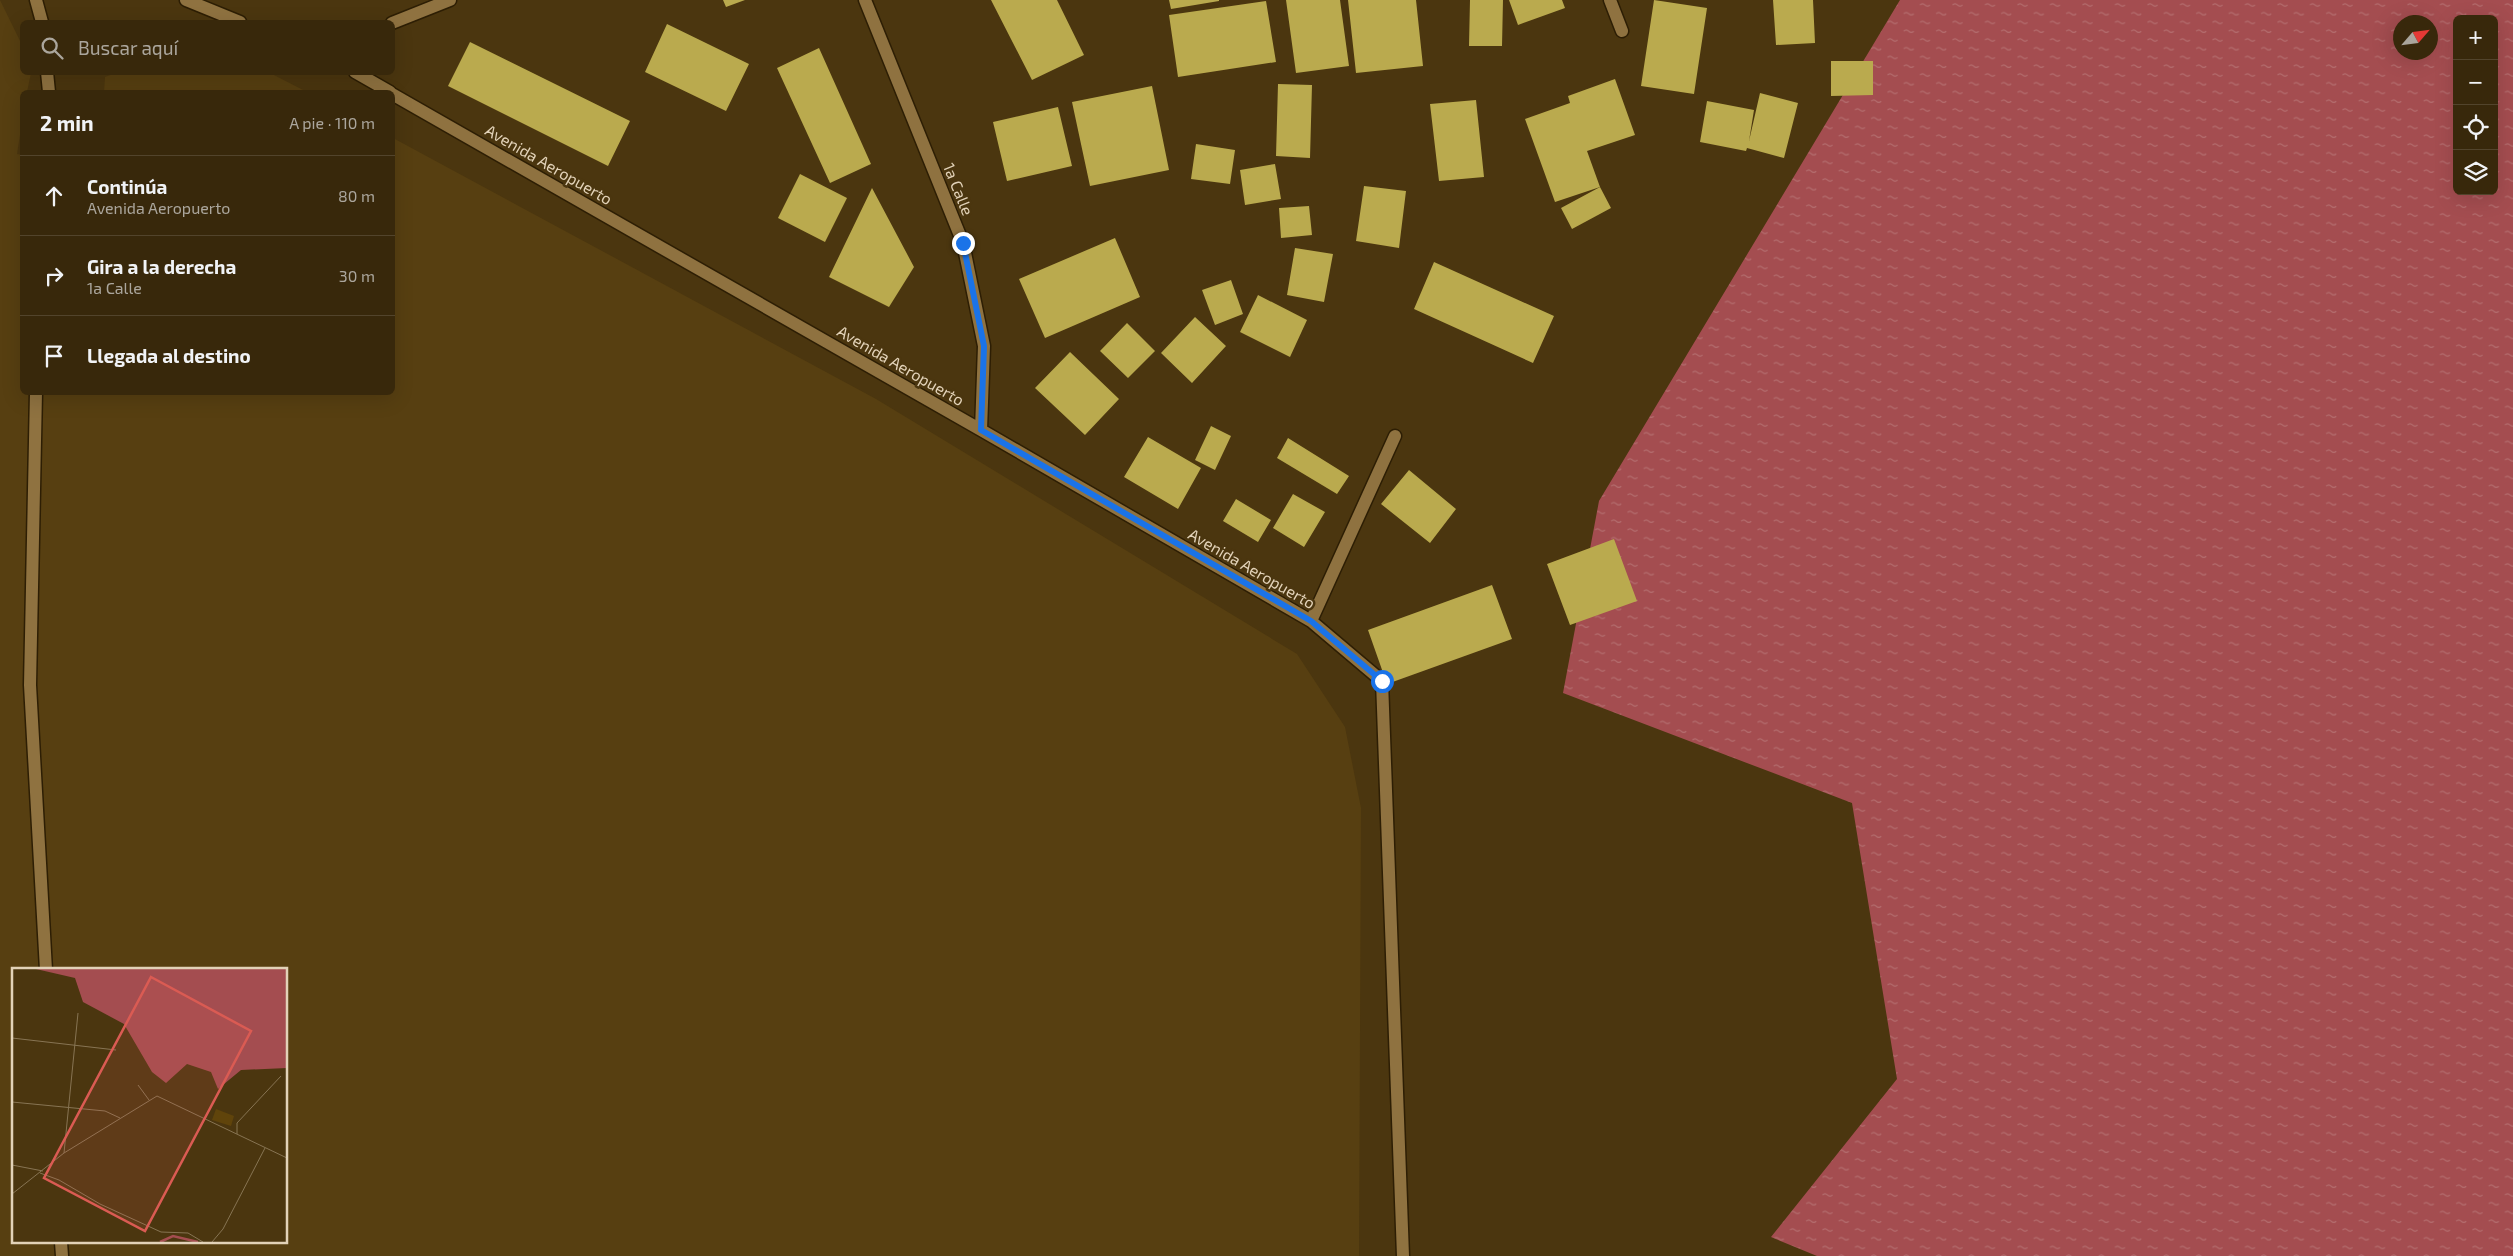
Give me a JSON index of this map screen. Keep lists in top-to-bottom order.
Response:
{
  "streets": {
    "street": ["Avenida Aeropuerto", "1a Calle"]
  },
  "crossings": [
    ["Avenida Aeropuerto", "1a Calle"]
  ],
  "north": "top right",
  "page": {
    "map_buttons": ["+", "−"],
    "search": "Buscar aquí",
    "heading": ["2 min", "A pie · 110 m"],
    "list": [
      ["Continúa", "Avenida Aeropuerto", "80 m"],
      ["Gira a la derecha", "1a Calle", "30 m"],
      "Llegada al destino"
    ]
  }
}
